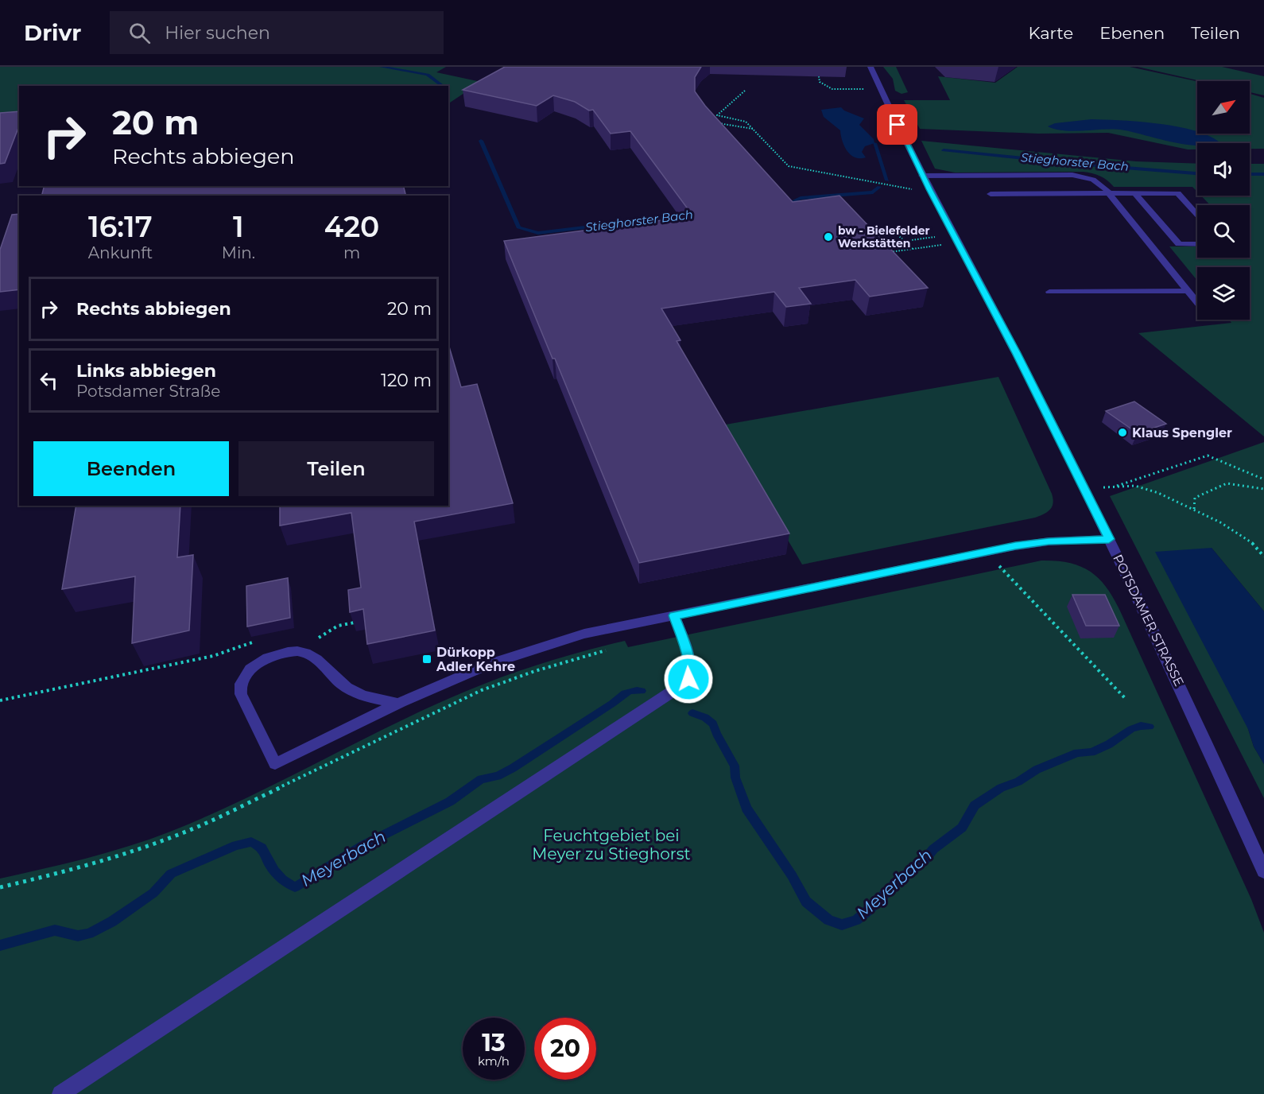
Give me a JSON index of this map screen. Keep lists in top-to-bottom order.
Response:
{
  "streets": {
    "street": ["POTSDAMER STRASSE"]
  },
  "water": ["Stieghorster Bach", "Meyerbach"],
  "parks": ["Feuchtgebiet bei Meyer zu Stieghorst"],
  "places": {
    "other": ["bw - Bielefelder Werkstätten", "Klaus Spengler"],
    "transit": ["Dürkopp Adler Kehre"]
  },
  "north": "top right",
  "page": {
    "header": "Drivr",
    "search": "Hier suchen",
    "nav": ["Karte", "Ebenen", "Teilen"],
    "turn": ["20 m", "Rechts abbiegen"],
    "eta": [
      "16:17",
      "Ankunft",
      "1",
      "Min.",
      "420",
      "m"
    ],
    "list": [
      {
        "name": "Rechts abbiegen",
        "value": "20 m"
      },
      {
        "name": "Links abbiegen",
        "note": "Potsdamer Straße",
        "value": "120 m"
      }
    ],
    "buttons": ["Beenden", "Teilen"],
    "speed": "13 km/h",
    "limit": "20"
  }
}
